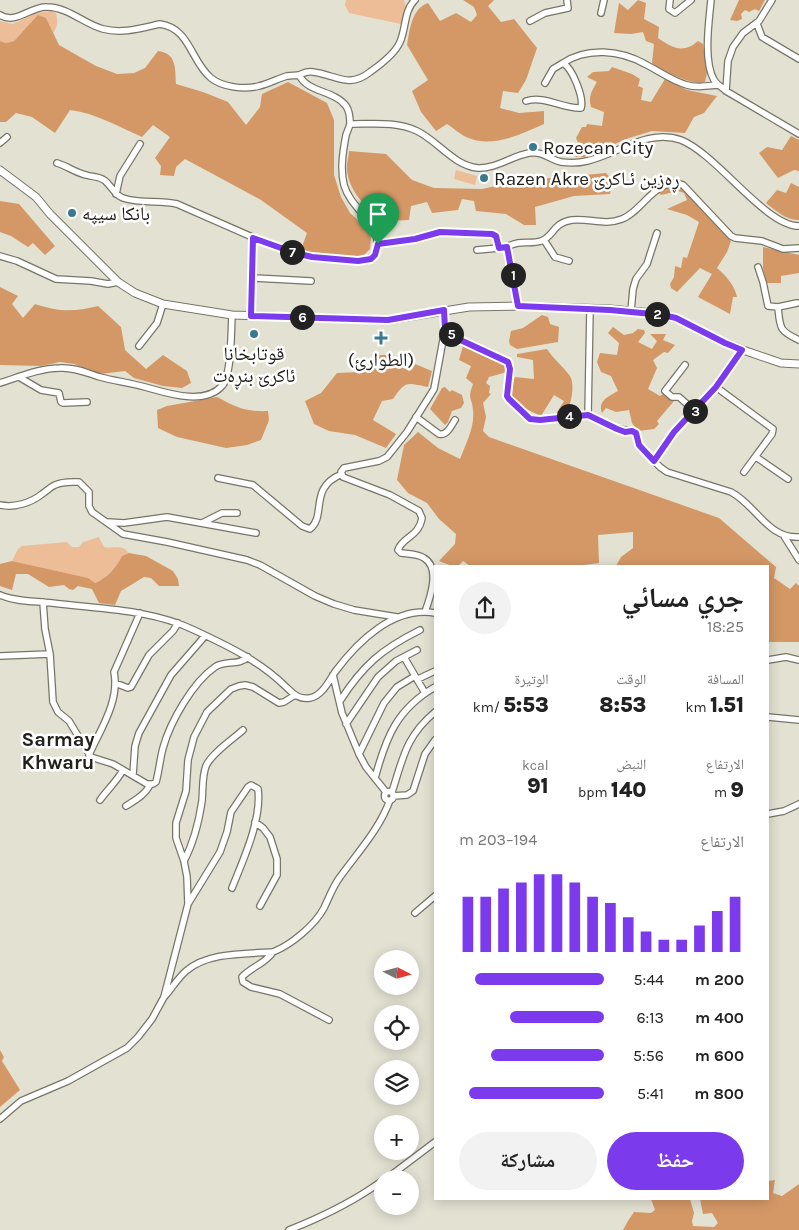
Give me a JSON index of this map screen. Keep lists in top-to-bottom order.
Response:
{
  "districts": ["Sarmay Khwaru"],
  "places": {
    "other": [
      "Rozecan City",
      "Razen Akre ڕەزین ئـاکرێ",
      "بانکا سیپە",
      "قوتابخانا ئاکرێ بنڕەت"
    ],
    "health": ["(الطوارئ)"]
  },
  "north": "right",
  "page": {
    "pins": [
      "7",
      "1",
      "2",
      "6",
      "5",
      "3",
      "4"
    ],
    "heading": ["جري مسائي", "18:25"],
    "stats": [
      ["المسافة", "1.51 km"],
      ["الوقت", "8:53"],
      ["الوتيرة", "5:53 /km"],
      ["الارتفاع", "9 m"],
      ["النبض", "140 bpm"],
      ["kcal", "91"]
    ],
    "chart": ["الارتفاع", "194–203 m"],
    "map_buttons": ["+", "−"],
    "list": [
      {
        "name": "200 m",
        "note": "5:44"
      },
      {
        "name": "400 m",
        "note": "6:13"
      },
      {
        "name": "600 m",
        "note": "5:56"
      },
      {
        "name": "800 m",
        "note": "5:41"
      }
    ],
    "buttons": ["حفظ", "مشاركة"]
  }
}
